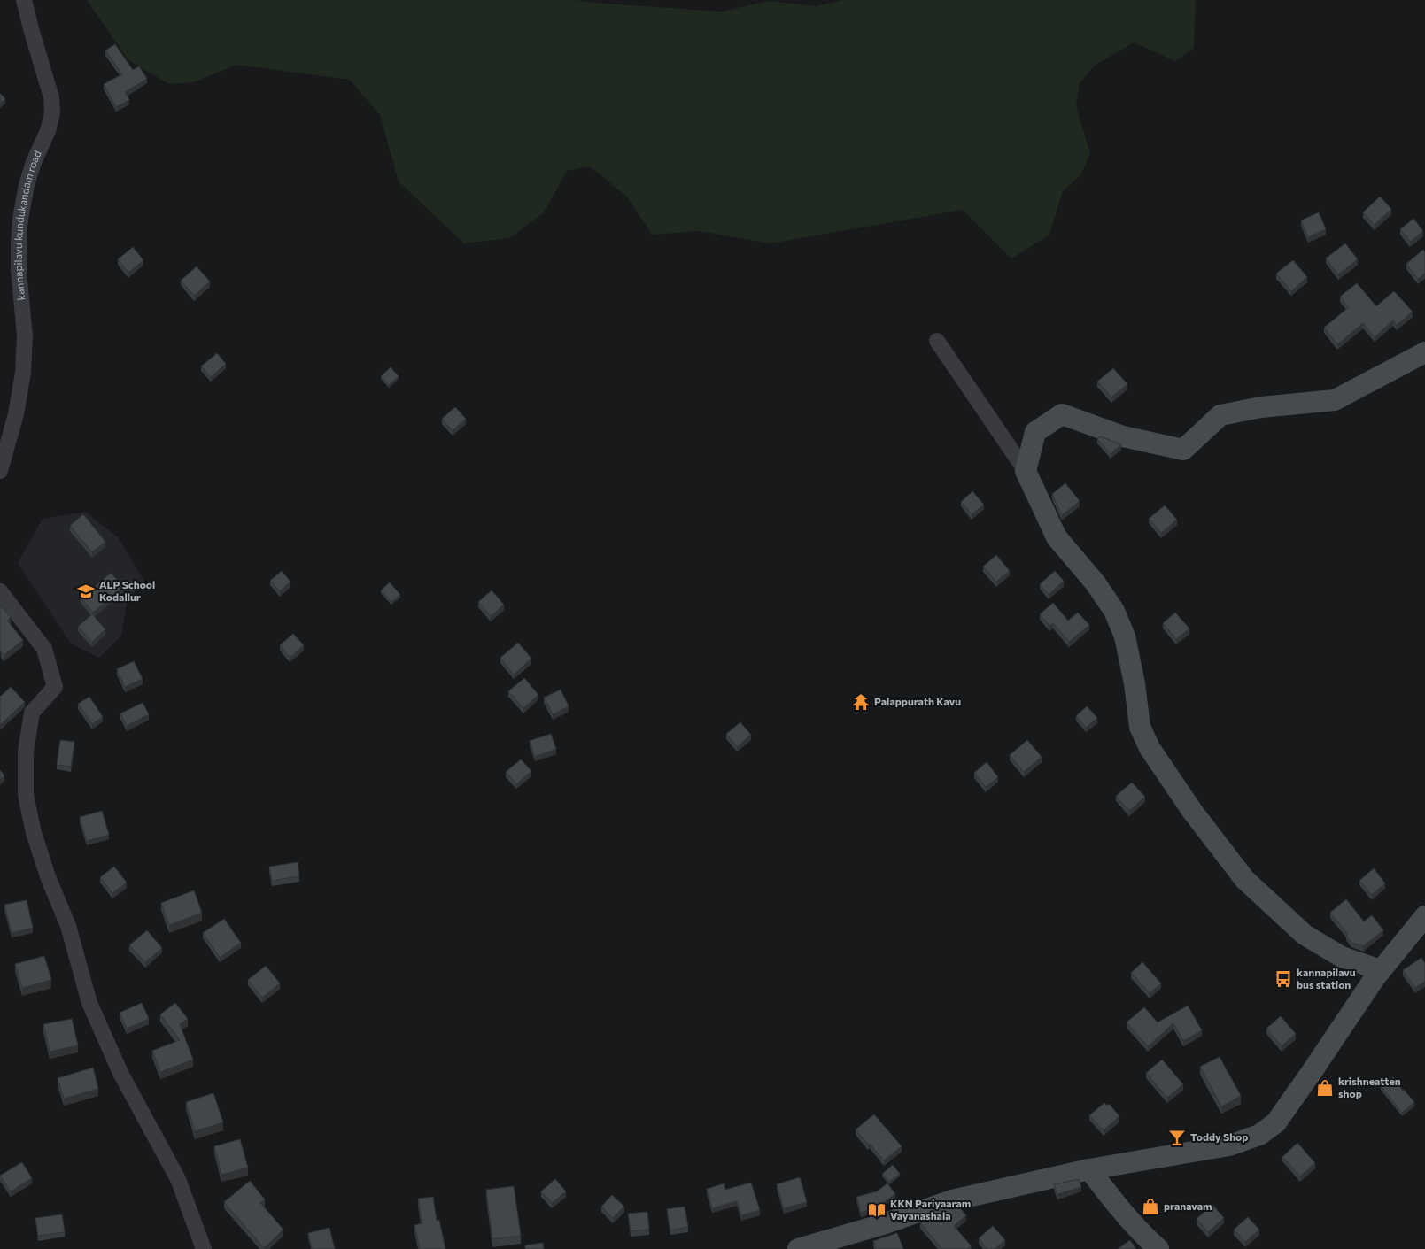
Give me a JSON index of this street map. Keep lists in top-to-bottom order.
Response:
{
  "streets": {
    "street": ["kannapilavu kundukandam road"]
  },
  "places": {
    "school or university": ["ALP School Kodallur"],
    "temple": ["Palappurath Kavu"],
    "bus stop": ["kannapilavu bus station"],
    "shop": ["krishneatten shop", "pranavam"],
    "bar": ["Toddy Shop"],
    "library": ["KKN Pariyaaram Vayanashala"]
  }
}
